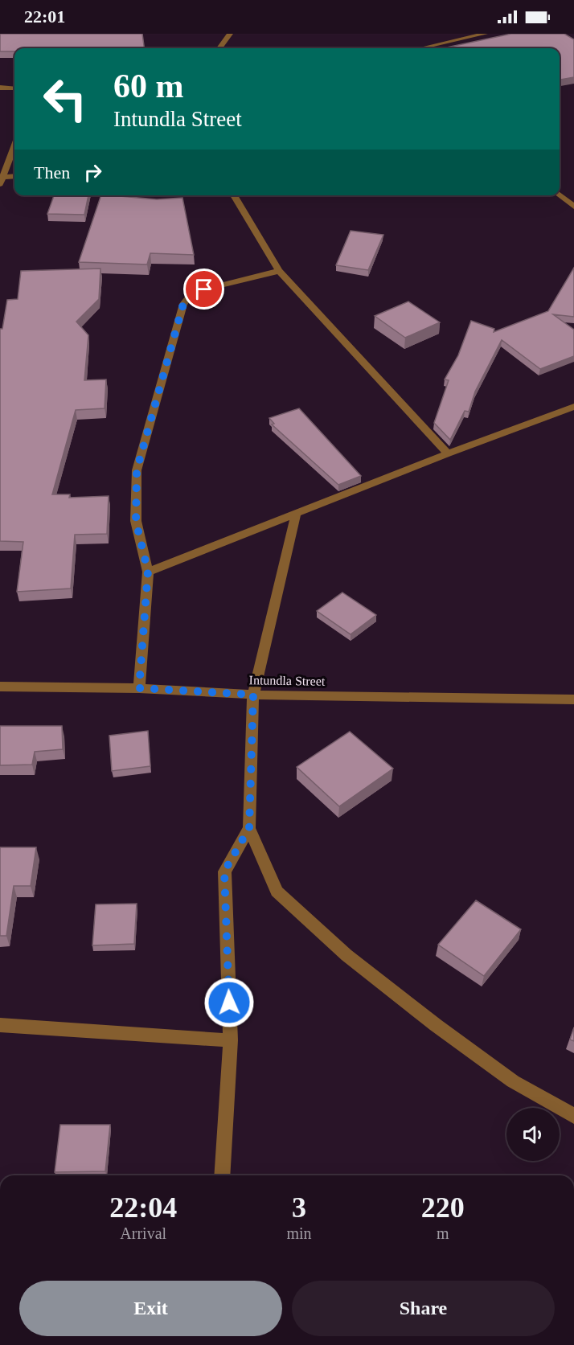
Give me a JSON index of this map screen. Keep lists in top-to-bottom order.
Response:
{
  "streets": {
    "street": ["Intundla Street"]
  },
  "page": {
    "status": "22:01",
    "turn": ["60 m", "Intundla Street"],
    "then": "Then",
    "eta": [
      "22:04",
      "Arrival",
      "3",
      "min",
      "220",
      "m"
    ],
    "buttons": ["Exit", "Share"]
  }
}
